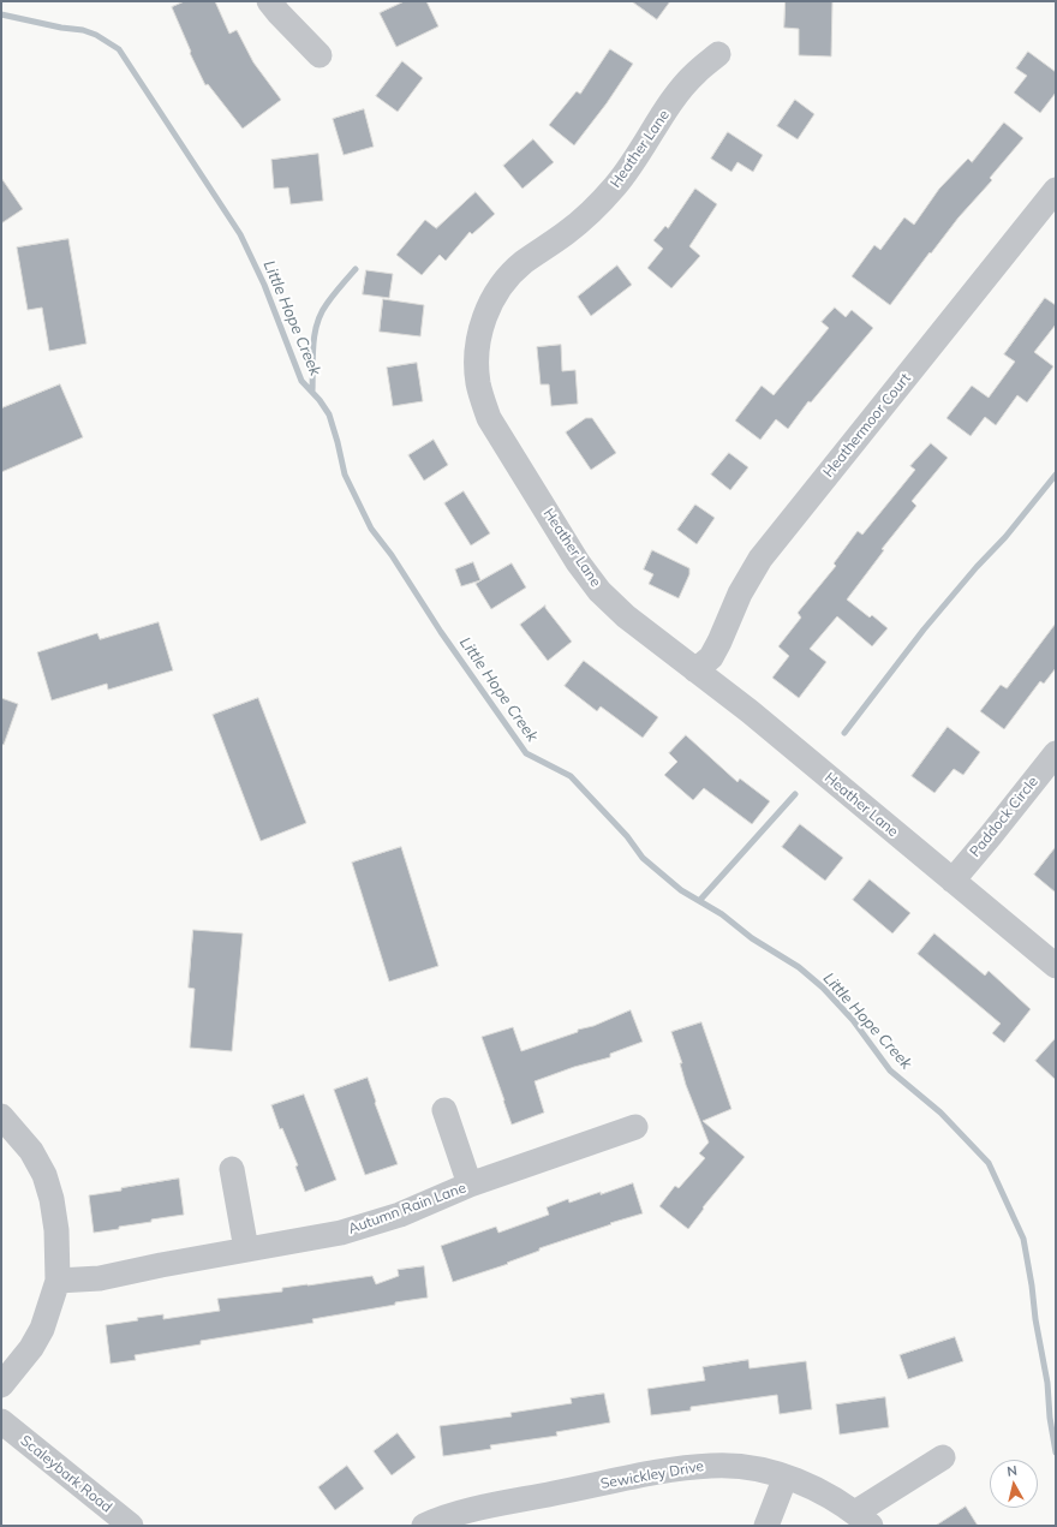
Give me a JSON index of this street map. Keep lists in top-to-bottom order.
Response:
{
  "streets": {
    "street": [
      "Heather Lane",
      "Heathermoor Court",
      "Paddock Circle",
      "Autumn Rain Lane",
      "Scaleybark Road",
      "Sewickley Drive"
    ]
  },
  "crossings": [
    ["Heather Lane", "Heathermoor Court"],
    ["Heather Lane", "Paddock Circle"]
  ],
  "water": ["Little Hope Creek"],
  "north": "top"
}
